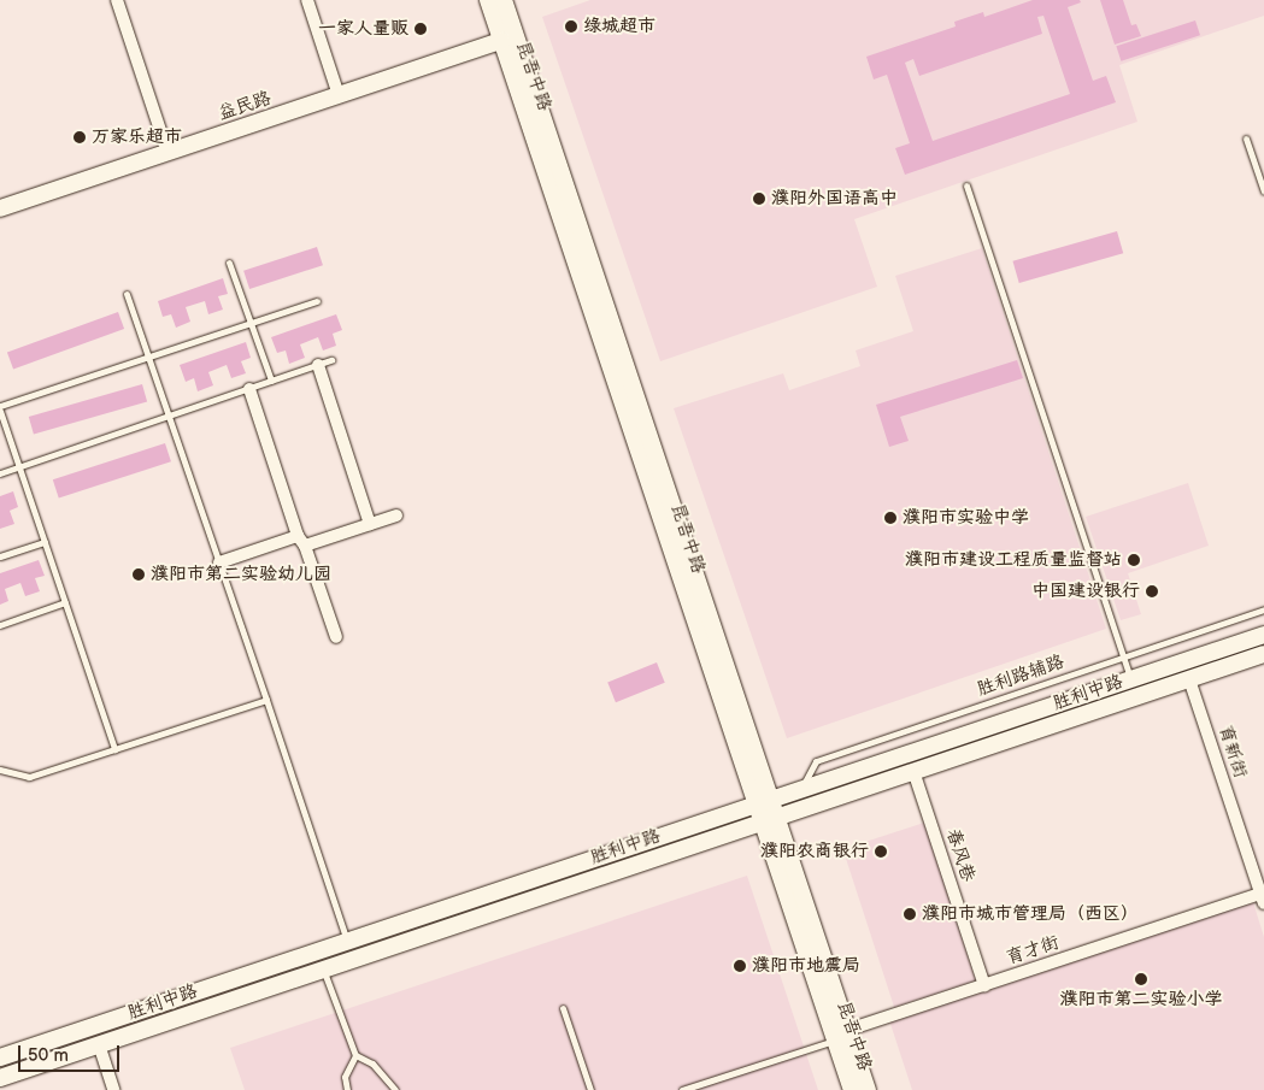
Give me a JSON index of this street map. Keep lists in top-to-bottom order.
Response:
{
  "streets": {
    "main road": ["昆吾中路", "益民路", "胜利中路"],
    "street": ["育新街", "春风巷", "育才街"],
    "lane": ["胜利路辅路"]
  },
  "crossings": [
    ["昆吾中路", "益民路"],
    ["昆吾中路", "胜利中路"],
    ["昆吾中路", "育才街"],
    ["胜利路辅路", "胜利中路"],
    ["胜利中路", "育新街"],
    ["胜利中路", "春风巷"],
    ["育新街", "育才街"],
    ["春风巷", "育才街"]
  ],
  "places": [
    "绿城超市",
    "一家人量贩",
    "万家乐超市",
    "濮阳外国语高中",
    "濮阳市实验中学",
    "濮阳市建设工程质量监督站",
    "濮阳市第二实验幼儿园",
    "中国建设银行",
    "濮阳农商银行",
    "濮阳市城市管理局（西区）",
    "濮阳市地震局",
    "濮阳市第二实验小学"
  ],
  "scale_bar": "50 m"
}
